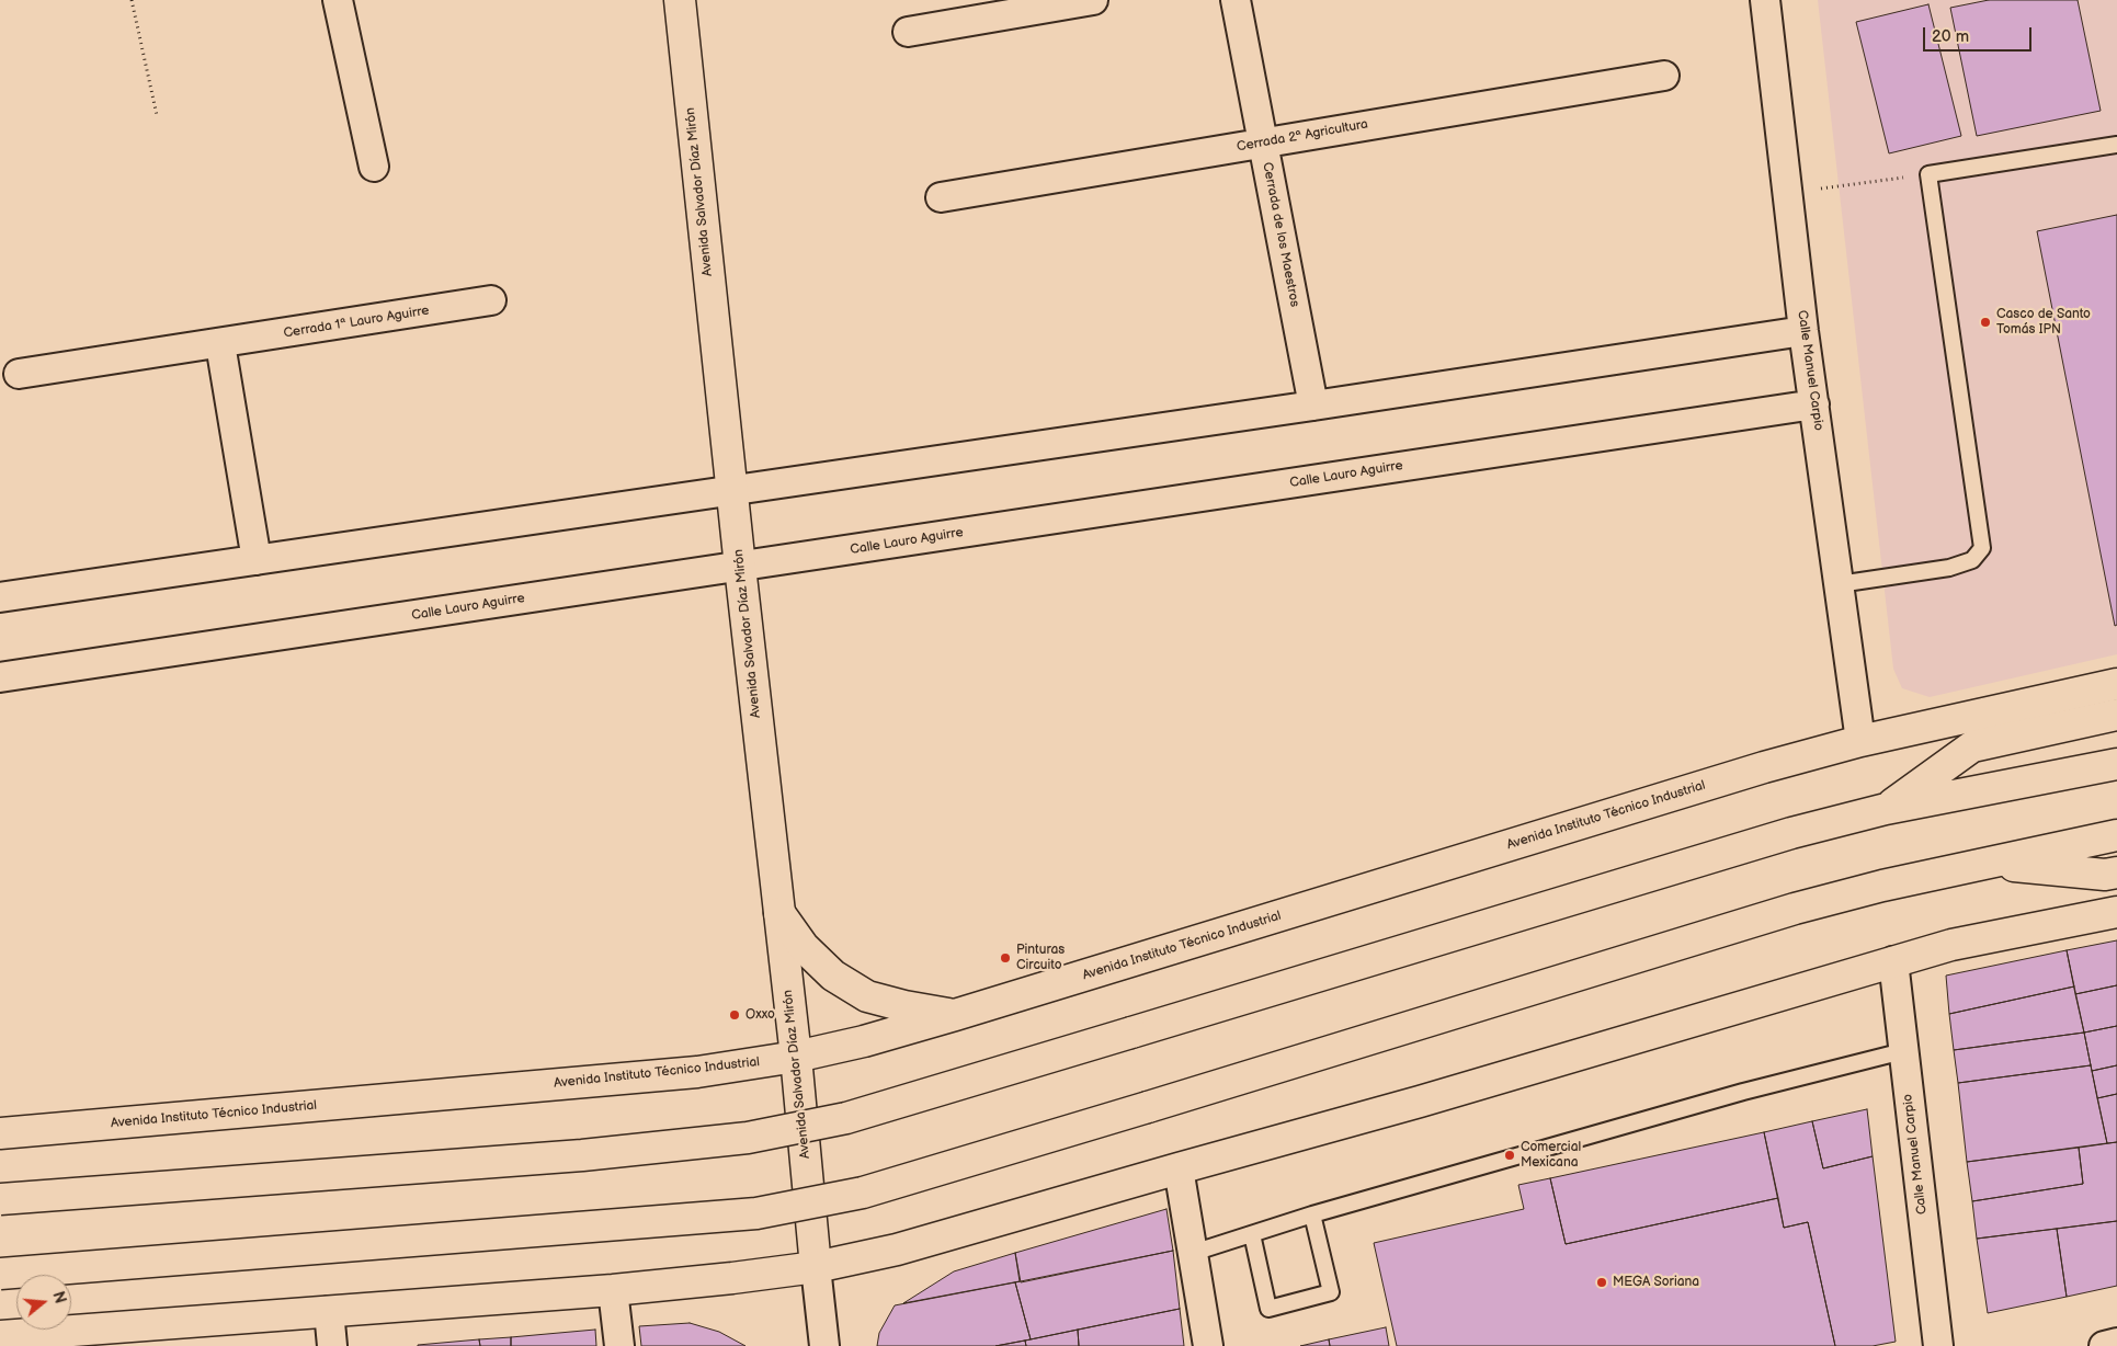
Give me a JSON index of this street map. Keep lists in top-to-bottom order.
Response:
{
  "streets": {
    "main road": ["Avenida Salvador Díaz Mirón", "Avenida Instituto Técnico Industrial"],
    "street": [
      "Cerrada 2ª Agricultura",
      "Cerrada de los Maestros",
      "Cerrada 1ª Lauro Aguirre",
      "Calle Manuel Carpio",
      "Calle Lauro Aguirre"
    ]
  },
  "crossings": [
    ["Cerrada 2ª Agricultura", "Cerrada de los Maestros"],
    ["Avenida Salvador Díaz Mirón", "Calle Lauro Aguirre"],
    ["Avenida Salvador Díaz Mirón", "Avenida Instituto Técnico Industrial"],
    ["Calle Manuel Carpio", "Calle Lauro Aguirre"],
    ["Calle Manuel Carpio", "Avenida Instituto Técnico Industrial"]
  ],
  "places": [
    "Casco de Santo Tomás IPN",
    "Pinturas Circuito",
    "Oxxo",
    "Comercial Mexicana",
    "MEGA Soriana"
  ],
  "scale_bar": "20 m",
  "north": "right"
}
